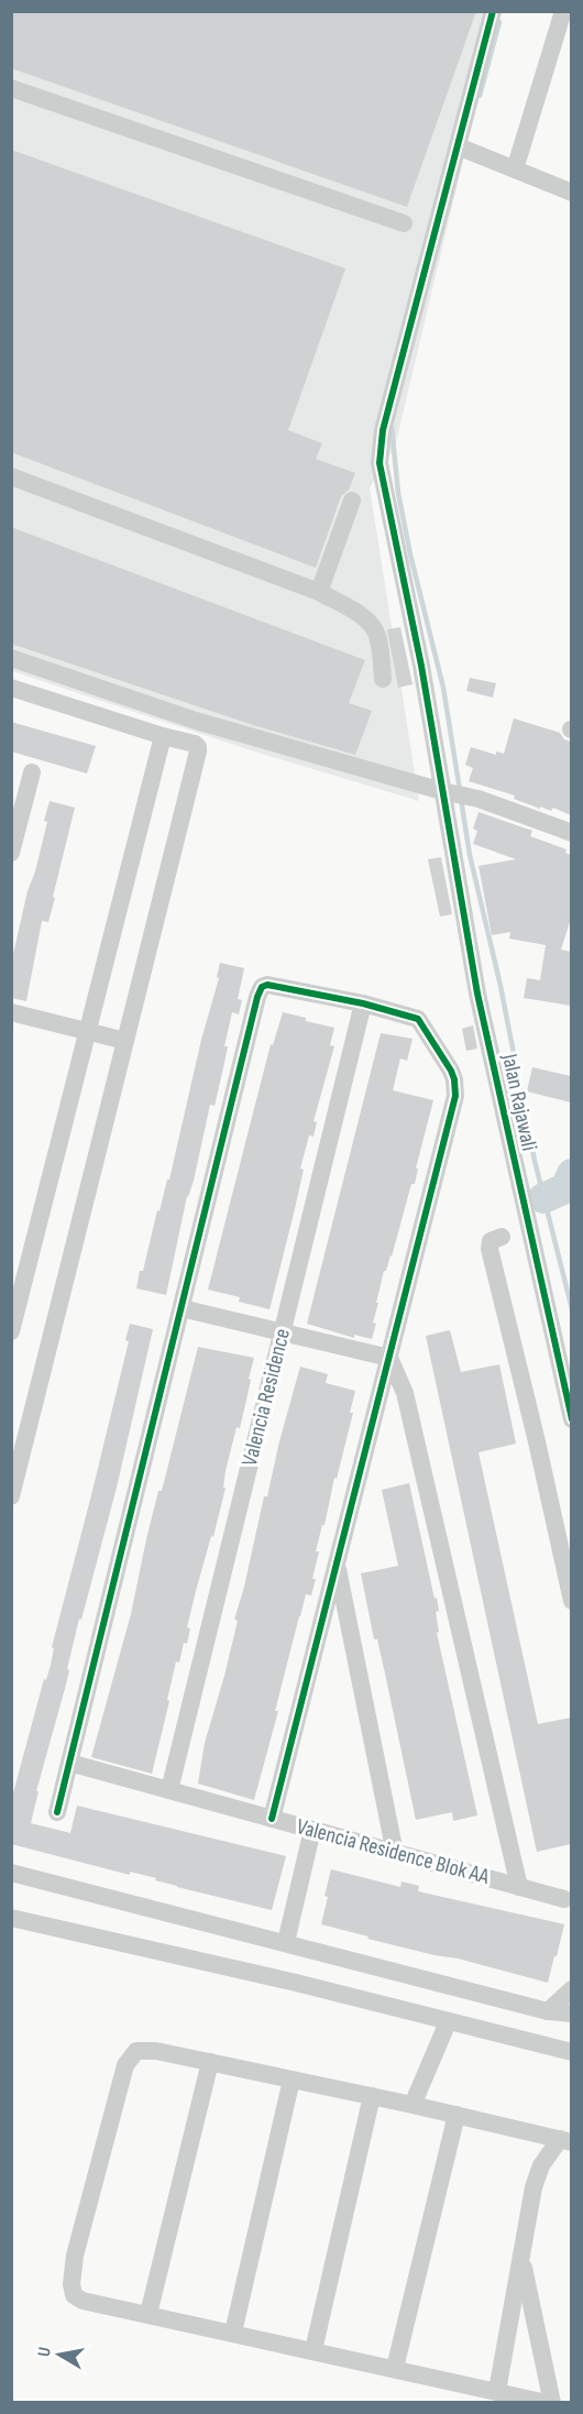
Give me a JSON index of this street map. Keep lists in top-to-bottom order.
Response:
{
  "streets": {
    "street": ["Jalan Rajawali", "Valencia Residence", "Valencia Residence Blok AA"]
  },
  "crossings": [
    ["Valencia Residence", "Valencia Residence Blok AA"]
  ],
  "north": "left"
}
